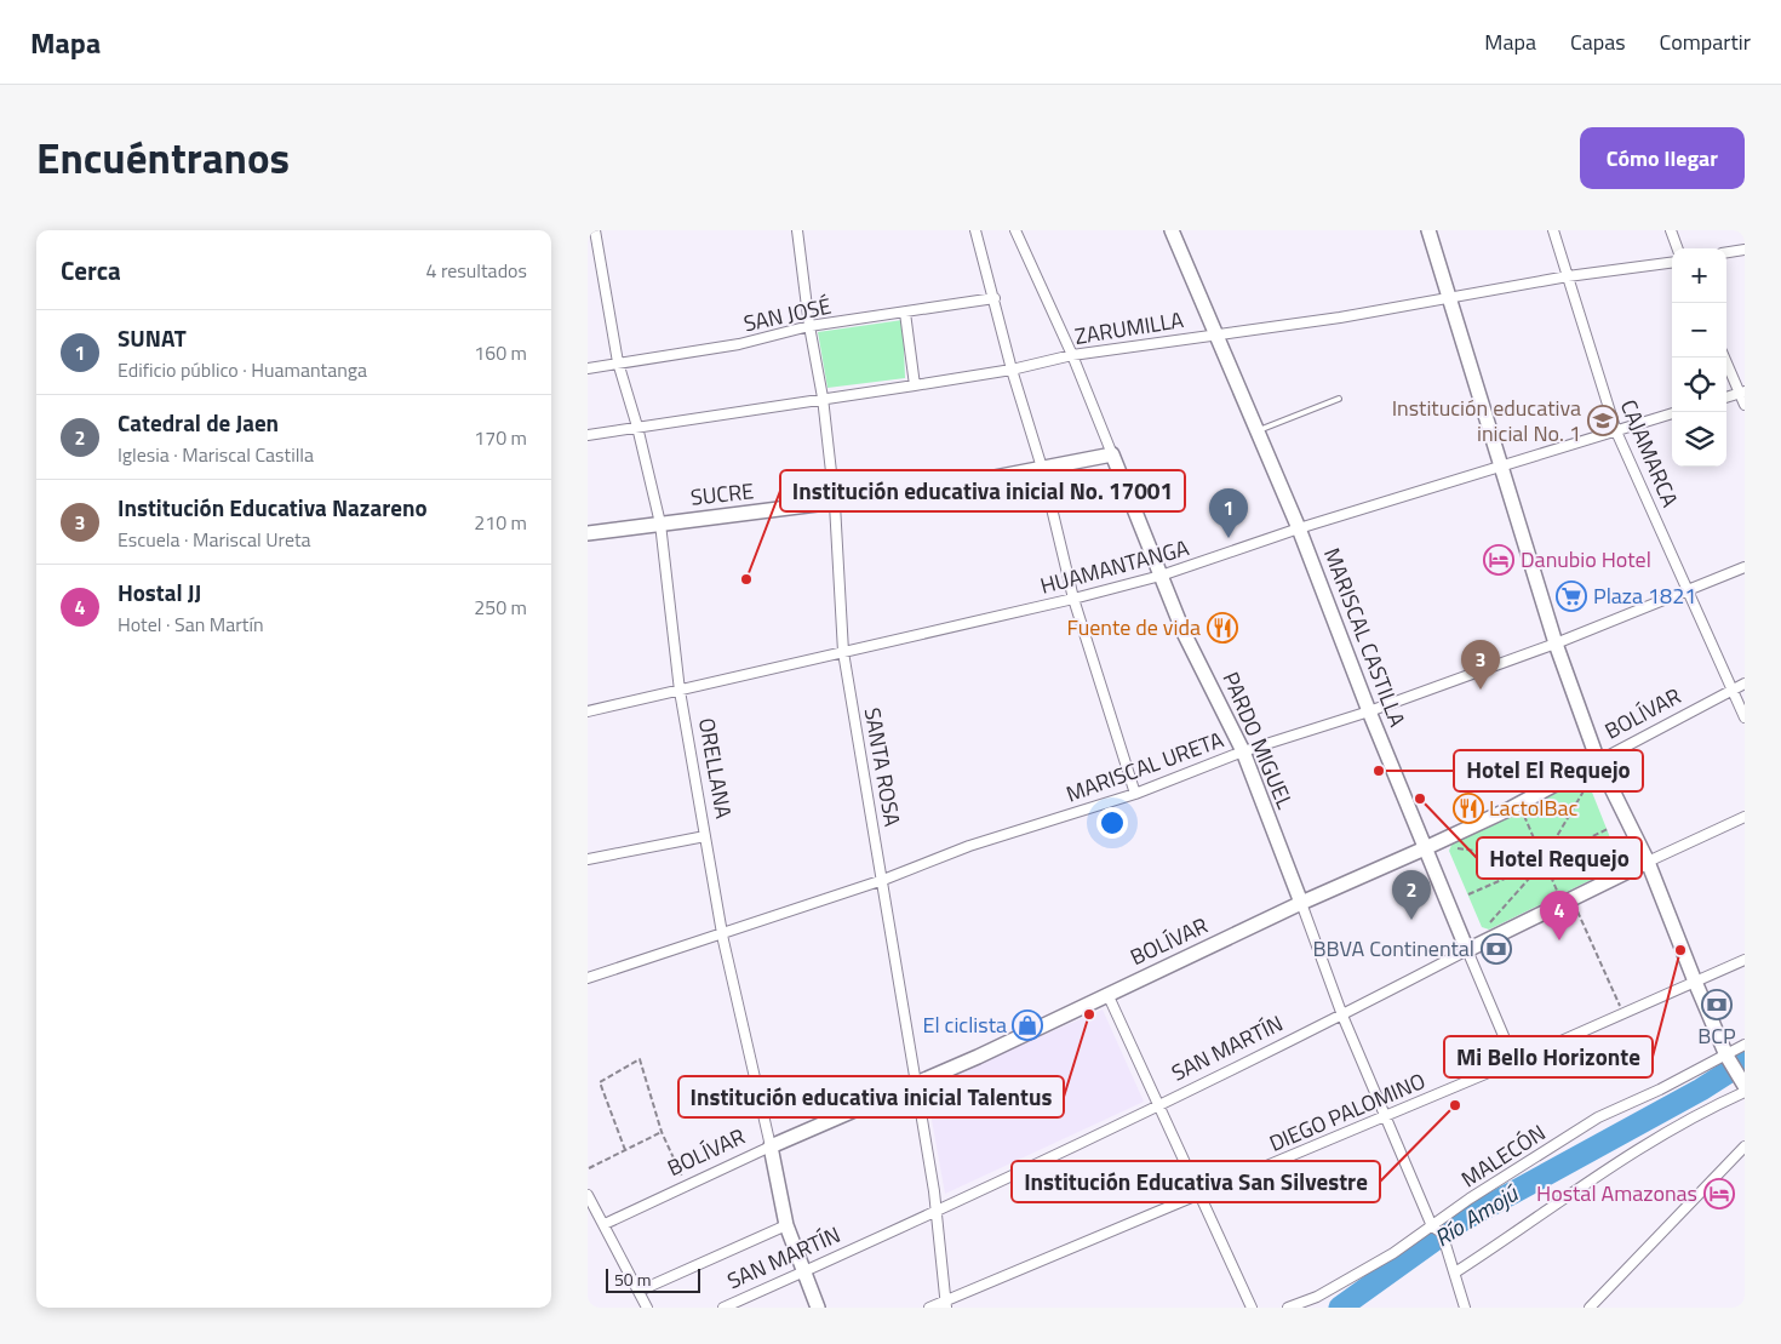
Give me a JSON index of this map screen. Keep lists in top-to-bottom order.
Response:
{
  "streets": {
    "street": [
      "SAN JOSÉ",
      "ZARUMILLA",
      "CAJAMARCA",
      "SUCRE",
      "HUAMANTANGA",
      "MARISCAL CASTILLA",
      "BOLÍVAR",
      "PARDO MIGUEL",
      "SANTA ROSA",
      "MARISCAL URETA",
      "ORELLANA",
      "SAN MARTÍN",
      "DIEGO PALOMINO",
      "MALECÓN"
    ]
  },
  "crossings": [
    ["SAN JOSÉ", "SANTA ROSA"],
    ["SAN JOSÉ", "ORELLANA"],
    ["ZARUMILLA", "CAJAMARCA"],
    ["ZARUMILLA", "MARISCAL CASTILLA"],
    ["ZARUMILLA", "PARDO MIGUEL"],
    ["ZARUMILLA", "SANTA ROSA"],
    ["ZARUMILLA", "ORELLANA"],
    ["CAJAMARCA", "HUAMANTANGA"],
    ["CAJAMARCA", "BOLÍVAR"],
    ["CAJAMARCA", "MARISCAL URETA"],
    ["SUCRE", "PARDO MIGUEL"],
    ["SUCRE", "SANTA ROSA"],
    ["SUCRE", "ORELLANA"],
    ["HUAMANTANGA", "MARISCAL CASTILLA"],
    ["HUAMANTANGA", "PARDO MIGUEL"],
    ["HUAMANTANGA", "SANTA ROSA"],
    ["HUAMANTANGA", "ORELLANA"],
    ["MARISCAL CASTILLA", "BOLÍVAR"],
    ["MARISCAL CASTILLA", "MARISCAL URETA"],
    ["MARISCAL CASTILLA", "SAN MARTÍN"],
    ["MARISCAL CASTILLA", "DIEGO PALOMINO"],
    ["BOLÍVAR", "PARDO MIGUEL"],
    ["BOLÍVAR", "SANTA ROSA"],
    ["BOLÍVAR", "ORELLANA"],
    ["PARDO MIGUEL", "MARISCAL URETA"],
    ["PARDO MIGUEL", "SAN MARTÍN"],
    ["PARDO MIGUEL", "DIEGO PALOMINO"],
    ["PARDO MIGUEL", "MALECÓN"],
    ["SANTA ROSA", "MARISCAL URETA"],
    ["SANTA ROSA", "SAN MARTÍN"],
    ["SANTA ROSA", "DIEGO PALOMINO"],
    ["MARISCAL URETA", "ORELLANA"],
    ["ORELLANA", "SAN MARTÍN"]
  ],
  "water": ["Río Amojú"],
  "places": {
    "school or university": ["Institución educativa inicial No. 1"],
    "hotel": ["Danubio Hotel", "Hostal Amazonas"],
    "other": [
      "Institución educativa inicial No. 17001",
      "Hotel El Requejo",
      "Hotel Requejo",
      "Mi Bello Horizonte",
      "Institución educativa inicial Talentus",
      "Institución Educativa San Silvestre"
    ],
    "supermarket": ["Plaza 1821"],
    "restaurant": ["Fuente de vida", "LactolBac"],
    "bank": ["BBVA Continental", "BCP"],
    "shop": ["El ciclista"]
  },
  "scale_bar": "50 m",
  "page": {
    "header": "Mapa",
    "nav": ["Mapa", "Capas", "Compartir"],
    "title": "Encuéntranos",
    "buttons": "Cómo llegar",
    "heading": ["Cerca", "4 resultados"],
    "map_buttons": ["+", "−"],
    "list": [
      {
        "mark": "1",
        "name": "SUNAT",
        "note": "Edificio público · Huamantanga",
        "value": "160 m"
      },
      {
        "mark": "2",
        "name": "Catedral de Jaen",
        "note": "Iglesia · Mariscal Castilla",
        "value": "170 m"
      },
      {
        "mark": "3",
        "name": "Institución Educativa Nazareno",
        "note": "Escuela · Mariscal Ureta",
        "value": "210 m"
      },
      {
        "mark": "4",
        "name": "Hostal JJ",
        "note": "Hotel · San Martín",
        "value": "250 m"
      }
    ],
    "pins": [
      "1",
      "3",
      "2",
      "4"
    ],
    "scale": "50 m"
  }
}
